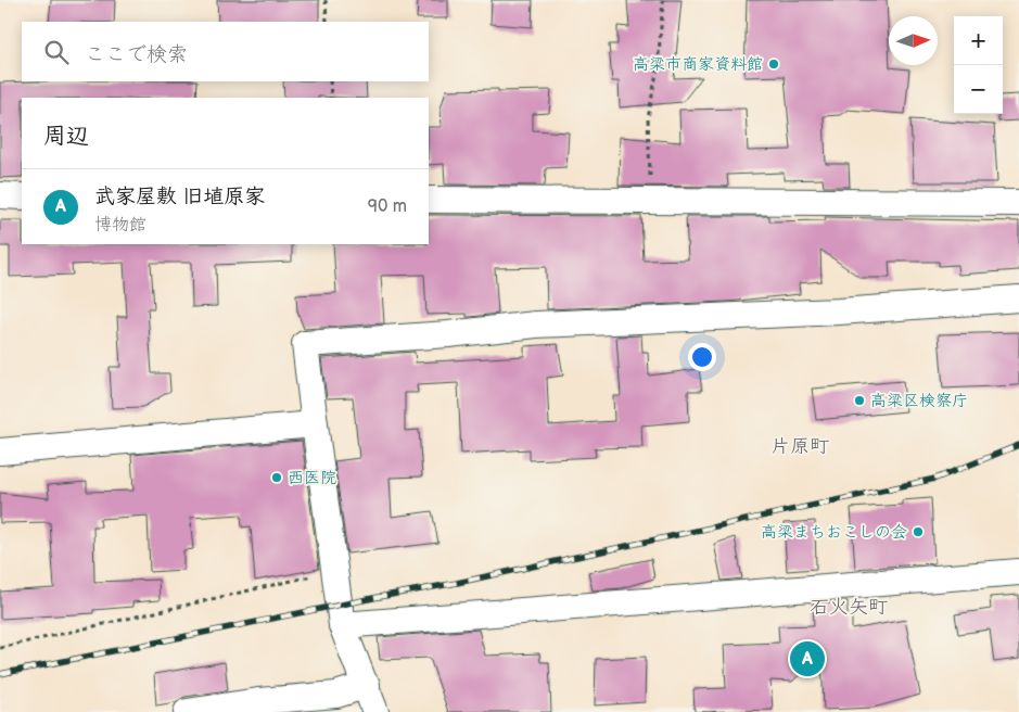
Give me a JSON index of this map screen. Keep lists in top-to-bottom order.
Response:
{
  "districts": ["片原町", "石火矢町"],
  "places": [
    "高梁市商家資料館",
    "高梁区検察庁",
    "西医院",
    "高梁まちおこしの会"
  ],
  "north": "right",
  "page": {
    "map_buttons": ["+", "−"],
    "search": "ここで検索",
    "heading": "周辺",
    "list": [
      {
        "mark": "A",
        "name": "武家屋敷 旧埴原家",
        "note": "博物館",
        "value": "90 m"
      }
    ],
    "pins": "A"
  }
}
